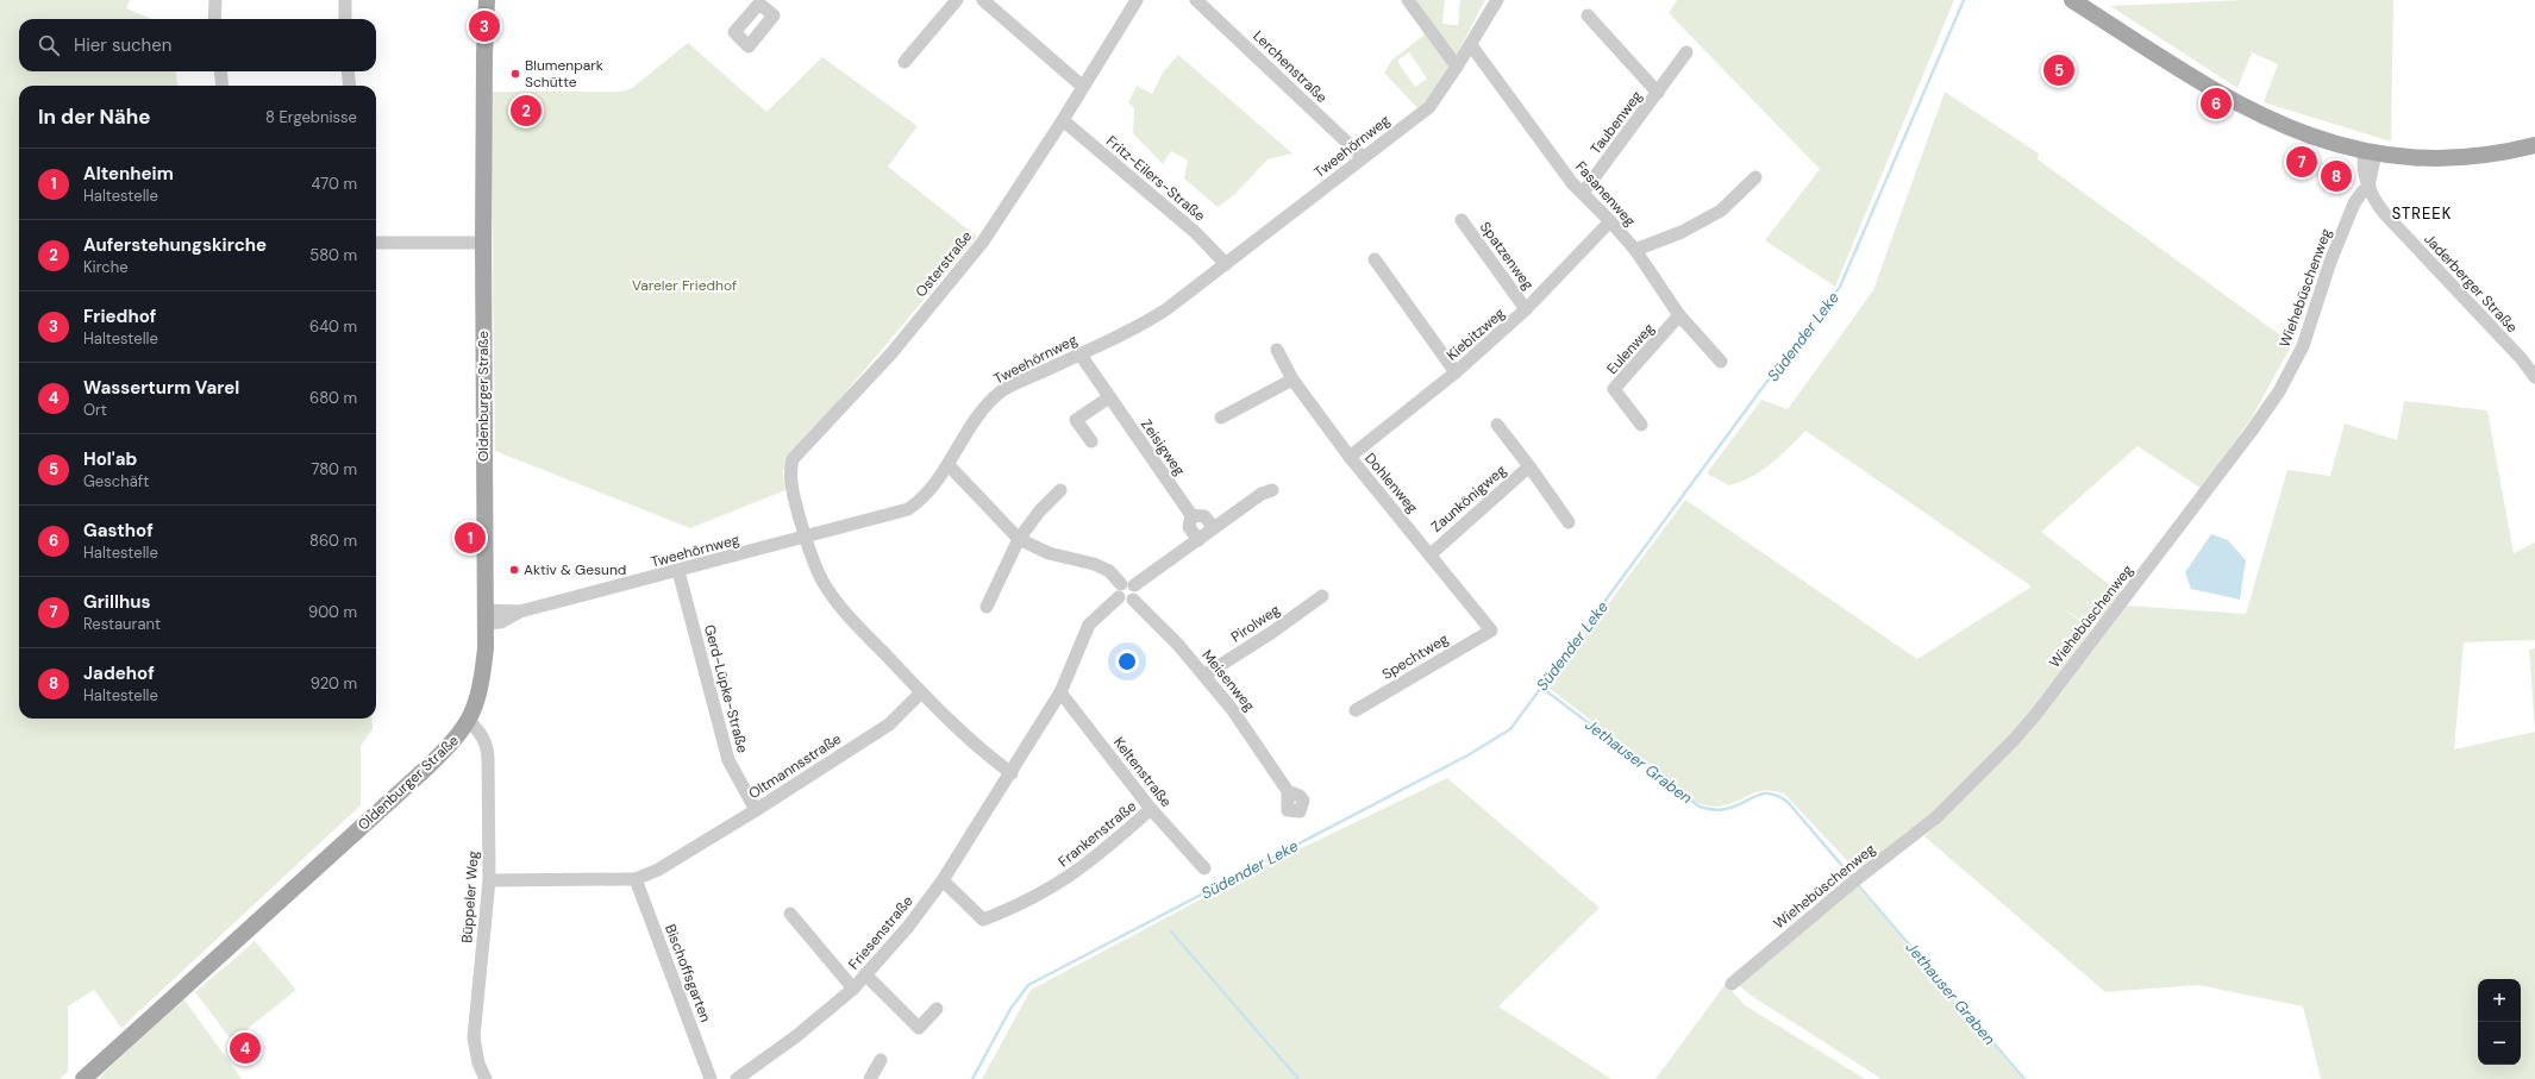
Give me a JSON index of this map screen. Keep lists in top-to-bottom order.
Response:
{
  "streets": {
    "main road": ["Oldenburger Straße"],
    "street": [
      "Lerchenstraße",
      "Taubenweg",
      "Tweehörnweg",
      "Fritz-Eilers-Straße",
      "Fasanenweg",
      "Spatzenweg",
      "Osterstraße",
      "Jaderberger Straße",
      "Wiehebüschenweg",
      "Kiebitzweg",
      "Eulenweg",
      "Zeisigweg",
      "Dohlenweg",
      "Zaunkönigweg",
      "Pirolweg",
      "Spechtweg",
      "Meisenweg",
      "Gerd-Lüpke-Straße",
      "Oltmannsstraße",
      "Keltenstraße",
      "Frankenstraße",
      "Büppeler Weg",
      "Friesenstraße",
      "Bischoffsgarten"
    ]
  },
  "crossings": [
    ["Lerchenstraße", "Tweehörnweg"],
    ["Taubenweg", "Fasanenweg"],
    ["Tweehörnweg", "Fritz-Eilers-Straße"],
    ["Tweehörnweg", "Fasanenweg"],
    ["Tweehörnweg", "Osterstraße"],
    ["Tweehörnweg", "Oldenburger Straße"],
    ["Tweehörnweg", "Zeisigweg"],
    ["Tweehörnweg", "Meisenweg"],
    ["Tweehörnweg", "Gerd-Lüpke-Straße"],
    ["Fritz-Eilers-Straße", "Osterstraße"],
    ["Fasanenweg", "Kiebitzweg"],
    ["Fasanenweg", "Eulenweg"],
    ["Spatzenweg", "Kiebitzweg"],
    ["Jaderberger Straße", "Wiehebüschenweg"],
    ["Kiebitzweg", "Dohlenweg"],
    ["Oldenburger Straße", "Büppeler Weg"],
    ["Dohlenweg", "Zaunkönigweg"],
    ["Dohlenweg", "Spechtweg"],
    ["Pirolweg", "Meisenweg"],
    ["Meisenweg", "Friesenstraße"],
    ["Gerd-Lüpke-Straße", "Oltmannsstraße"],
    ["Oltmannsstraße", "Büppeler Weg"],
    ["Oltmannsstraße", "Bischoffsgarten"],
    ["Keltenstraße", "Frankenstraße"],
    ["Keltenstraße", "Friesenstraße"],
    ["Frankenstraße", "Friesenstraße"]
  ],
  "districts": ["STREEK"],
  "water": ["Südender Leke", "Jethauser Graben"],
  "parks": ["Vareler Friedhof"],
  "places": ["Blumenpark Schütte", "Aktiv & Gesund"],
  "page": {
    "pins": [
      "3",
      "5",
      "6",
      "2",
      "7",
      "8",
      "1",
      "4"
    ],
    "search": "Hier suchen",
    "heading": ["In der Nähe", "8 Ergebnisse"],
    "list": [
      {
        "mark": "1",
        "name": "Altenheim",
        "note": "Haltestelle",
        "value": "470 m"
      },
      {
        "mark": "2",
        "name": "Auferstehungskirche",
        "note": "Kirche",
        "value": "580 m"
      },
      {
        "mark": "3",
        "name": "Friedhof",
        "note": "Haltestelle",
        "value": "640 m"
      },
      {
        "mark": "4",
        "name": "Wasserturm Varel",
        "note": "Ort",
        "value": "680 m"
      },
      {
        "mark": "5",
        "name": "Hol'ab",
        "note": "Geschäft",
        "value": "780 m"
      },
      {
        "mark": "6",
        "name": "Gasthof",
        "note": "Haltestelle",
        "value": "860 m"
      },
      {
        "mark": "7",
        "name": "Grillhus",
        "note": "Restaurant",
        "value": "900 m"
      },
      {
        "mark": "8",
        "name": "Jadehof",
        "note": "Haltestelle",
        "value": "920 m"
      }
    ],
    "map_buttons": ["+", "−"]
  }
}
